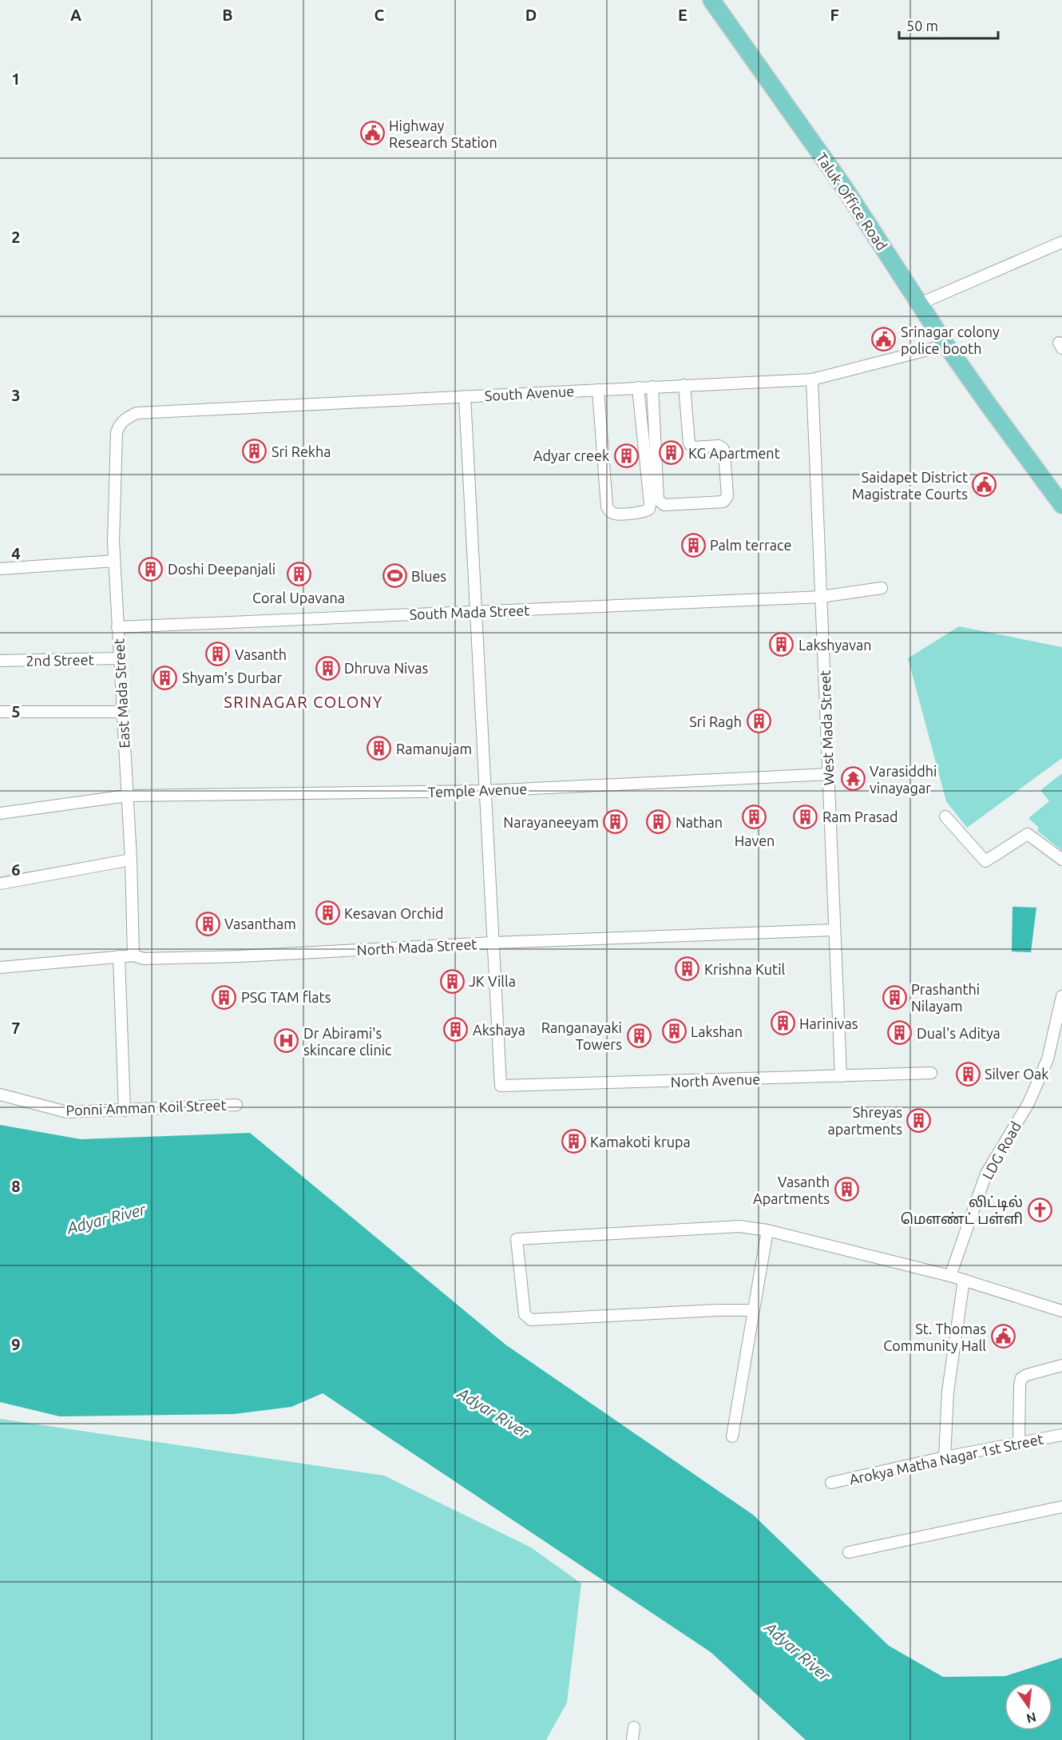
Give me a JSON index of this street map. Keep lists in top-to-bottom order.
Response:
{
  "streets": {
    "main road": ["Taluk Office Road"],
    "street": [
      "South Avenue",
      "South Mada Street",
      "2nd Street",
      "East Mada Street",
      "West Mada Street",
      "Temple Avenue",
      "North Mada Street",
      "North Avenue",
      "Ponni Amman Koil Street",
      "LDG Road",
      "Arokya Matha Nagar 1st Street"
    ]
  },
  "crossings": [
    ["Taluk Office Road", "South Avenue"],
    ["South Avenue", "East Mada Street"],
    ["South Avenue", "West Mada Street"],
    ["South Mada Street", "East Mada Street"],
    ["South Mada Street", "West Mada Street"],
    ["2nd Street", "East Mada Street"],
    ["East Mada Street", "Temple Avenue"],
    ["East Mada Street", "North Mada Street"],
    ["West Mada Street", "Temple Avenue"],
    ["West Mada Street", "North Mada Street"],
    ["West Mada Street", "North Avenue"],
    ["North Mada Street", "North Avenue"]
  ],
  "districts": ["SRINAGAR COLONY"],
  "water": ["Adyar River"],
  "places": {
    "public building": [
      "Highway Research Station",
      "Srinagar colony police booth",
      "Saidapet District Magistrate Courts",
      "St. Thomas Community Hall"
    ],
    "building": [
      "Sri Rekha",
      "KG Apartment",
      "Adyar creek",
      "Palm terrace",
      "Doshi Deepanjali",
      "Coral Upavana",
      "Lakshyavan",
      "Vasanth",
      "Dhruva Nivas",
      "Shyam's Durbar",
      "Sri Ragh",
      "Ramanujam",
      "Ram Prasad",
      "Haven",
      "Narayaneeyam",
      "Nathan",
      "Kesavan Orchid",
      "Vasantham",
      "Krishna Kutil",
      "JK Villa",
      "PSG TAM flats",
      "Prashanthi Nilayam",
      "Harinivas",
      "Akshaya",
      "Lakshan",
      "Dual's Aditya",
      "Ranganayaki Towers",
      "Silver Oak",
      "Shreyas apartments",
      "Kamakoti krupa",
      "Vasanth Apartments"
    ],
    "sports": ["Blues"],
    "temple": ["Varasiddhi vinayagar"],
    "hospital": ["Dr Abirami's skincare clinic"],
    "church": ["லிட்டில் மௌண்ட் பள்ளி"]
  },
  "scale_bar": "50 m",
  "north": "bottom",
  "grid": {
    "columns": [
      "A",
      "B",
      "C",
      "D",
      "E",
      "F"
    ],
    "rows": [
      "1",
      "2",
      "3",
      "4",
      "5",
      "6",
      "7",
      "8",
      "9"
    ]
  }
}
